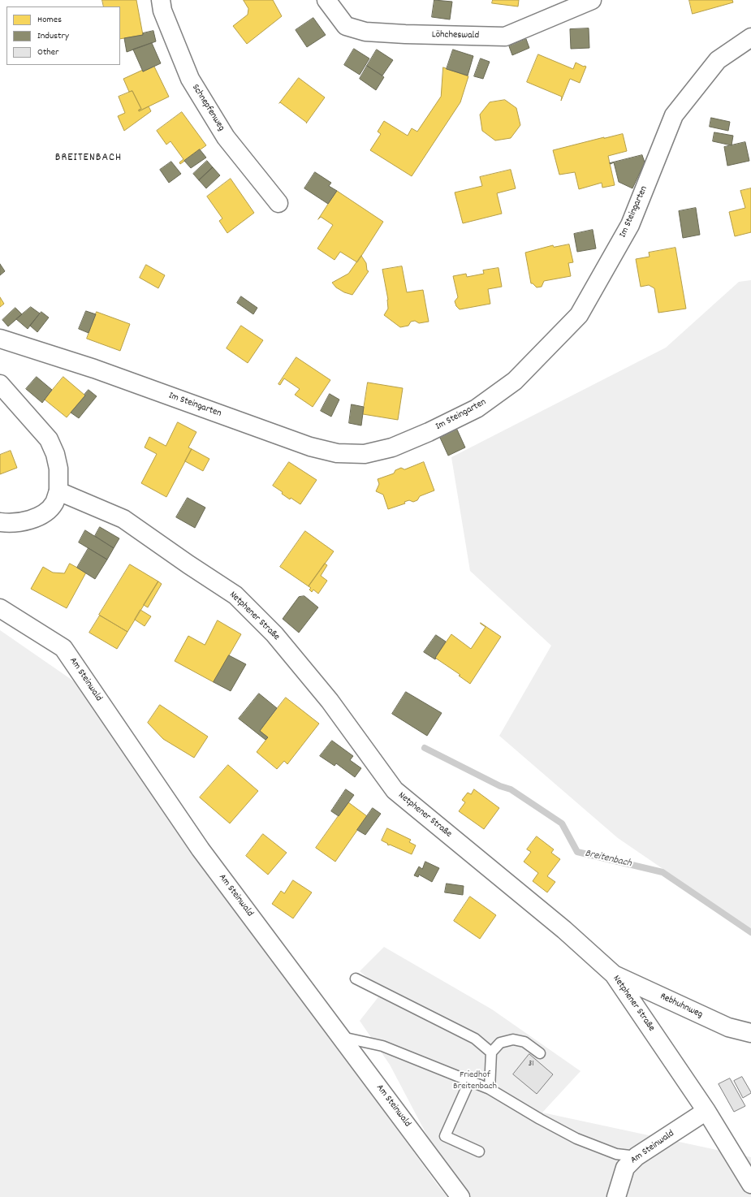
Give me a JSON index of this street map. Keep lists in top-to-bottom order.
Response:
{
  "streets": {
    "street": [
      "Löhcheswald",
      "Schnepfenweg",
      "Im Steingarten",
      "Netphener Straße",
      "Am Steinwald",
      "Rebhuhnweg"
    ]
  },
  "crossings": [
    ["Netphener Straße", "Am Steinwald"],
    ["Netphener Straße", "Rebhuhnweg"]
  ],
  "districts": ["BREITENBACH"],
  "water": ["Breitenbach"],
  "parks": ["Friedhof Breitenbach"],
  "house_numbers": ["31"],
  "legend": ["Homes", "Industry", "Other"]
}
